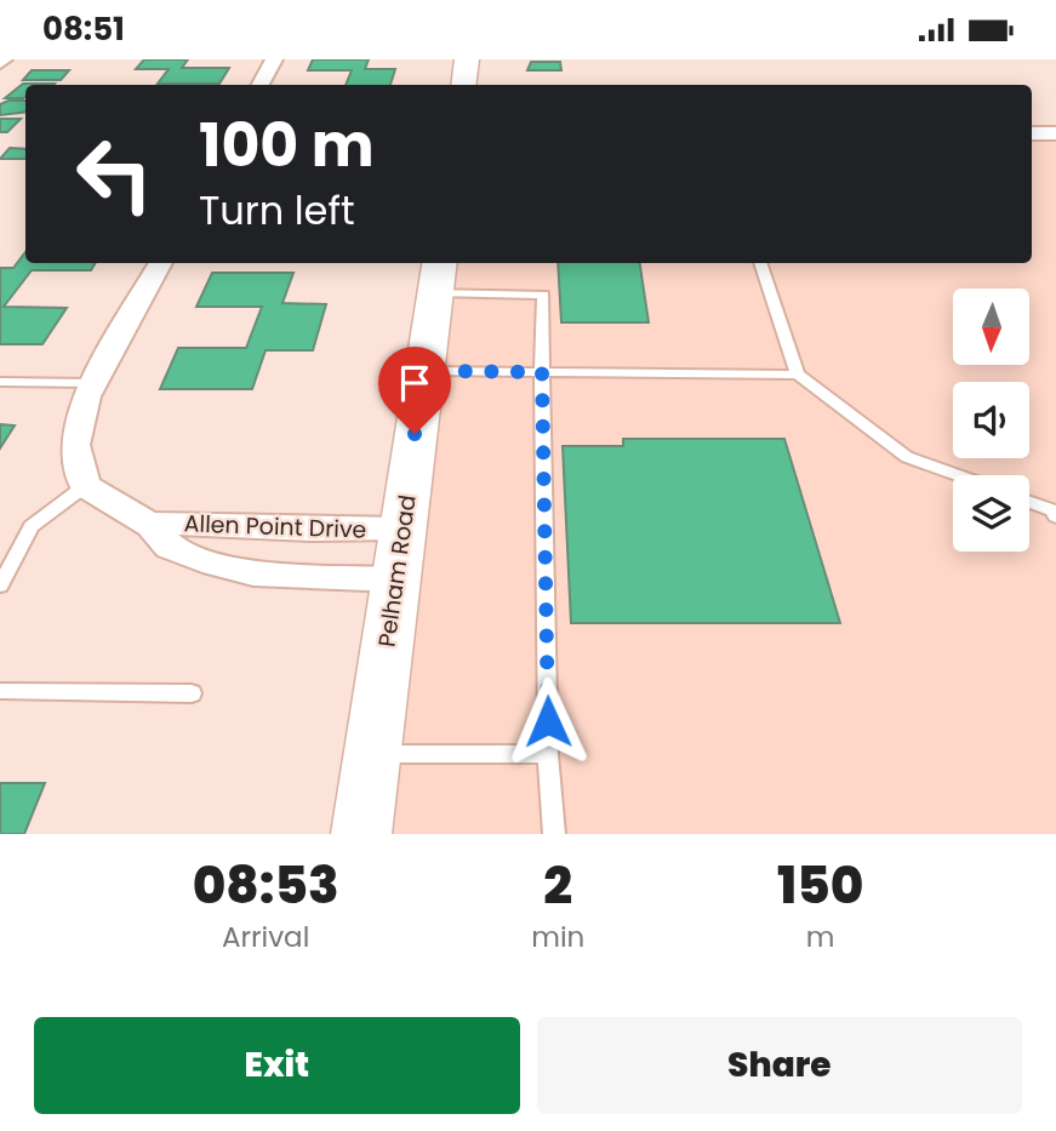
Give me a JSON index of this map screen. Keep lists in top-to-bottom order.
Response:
{
  "streets": {
    "main road": ["Pelham Road"],
    "street": ["Allen Point Drive"]
  },
  "crossings": [
    ["Allen Point Drive", "Pelham Road"]
  ],
  "north": "bottom",
  "page": {
    "status": "08:51",
    "turn": ["100 m", "Turn left"],
    "eta": [
      "08:53",
      "Arrival",
      "2",
      "min",
      "150",
      "m"
    ],
    "buttons": ["Exit", "Share"]
  }
}
